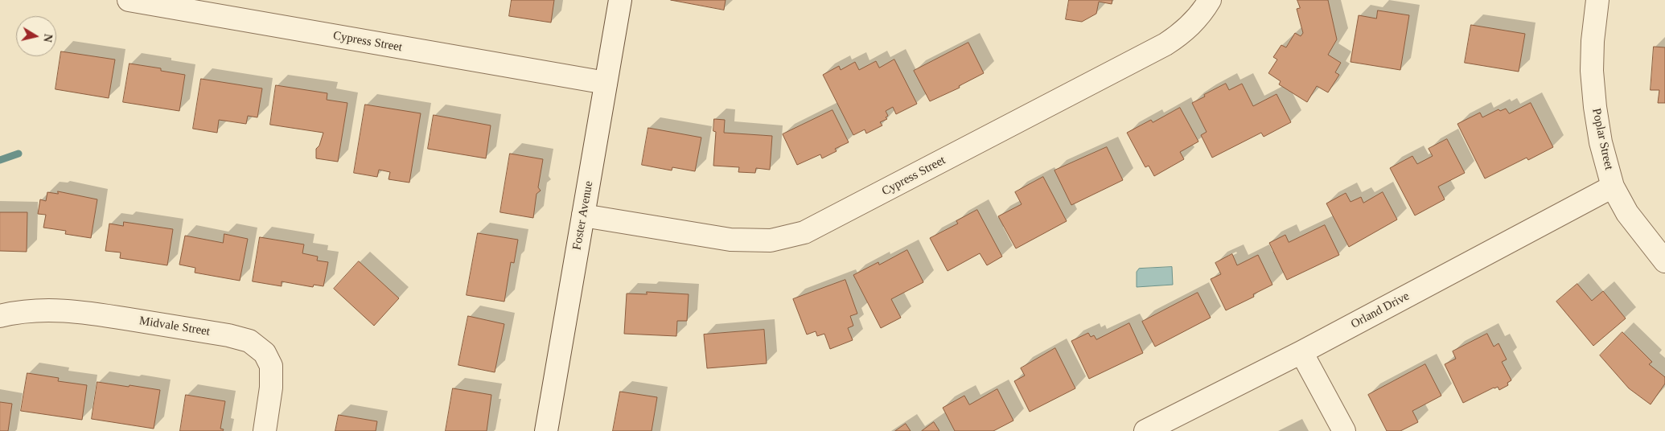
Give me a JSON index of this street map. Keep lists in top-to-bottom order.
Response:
{
  "streets": {
    "street": [
      "Cypress Street",
      "Poplar Street",
      "Foster Avenue",
      "Orland Drive",
      "Midvale Street"
    ]
  },
  "crossings": [
    ["Cypress Street", "Foster Avenue"],
    ["Poplar Street", "Orland Drive"]
  ],
  "north": "right"
}
